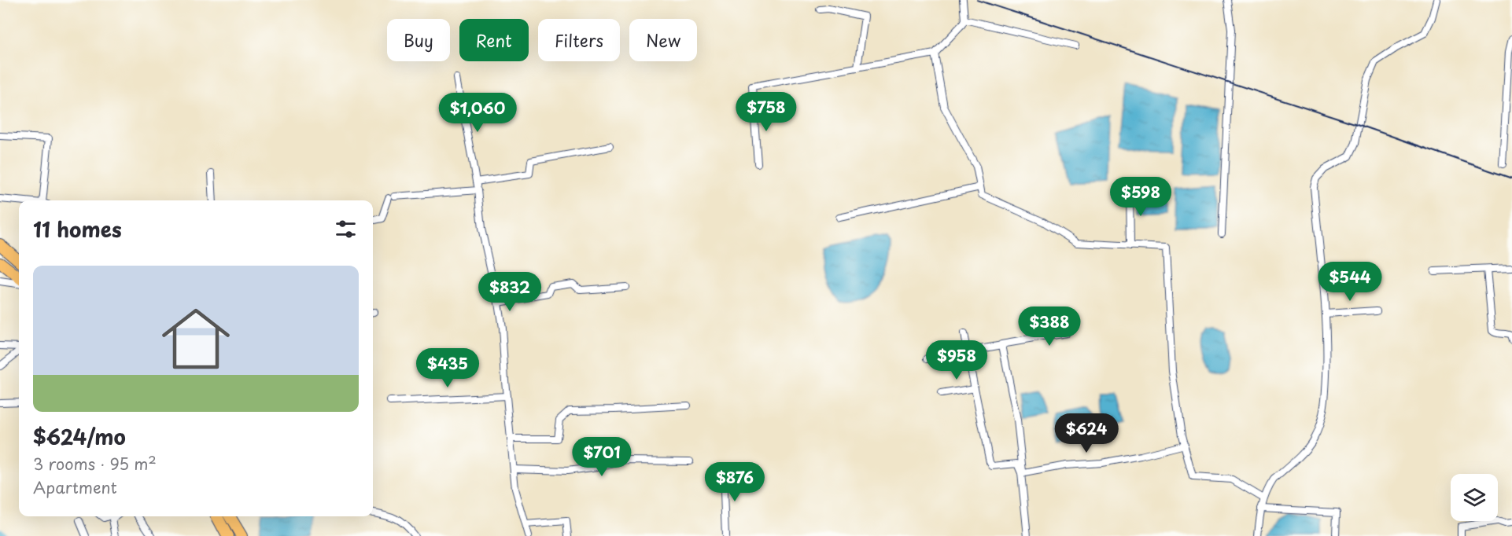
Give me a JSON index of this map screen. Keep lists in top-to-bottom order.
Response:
{
  "page": {
    "chip": [
      "Buy",
      "Rent",
      "Filters",
      "New"
    ],
    "price": [
      "$758",
      "$1,060",
      "$598",
      "$544",
      "$832",
      "$388",
      "$958",
      "$435",
      "$624",
      "$701",
      "$876"
    ],
    "heading": "11 homes",
    "list": [
      {
        "name": "$624/mo",
        "note": "3 rooms · 95 m² · Apartment"
      }
    ]
  }
}
